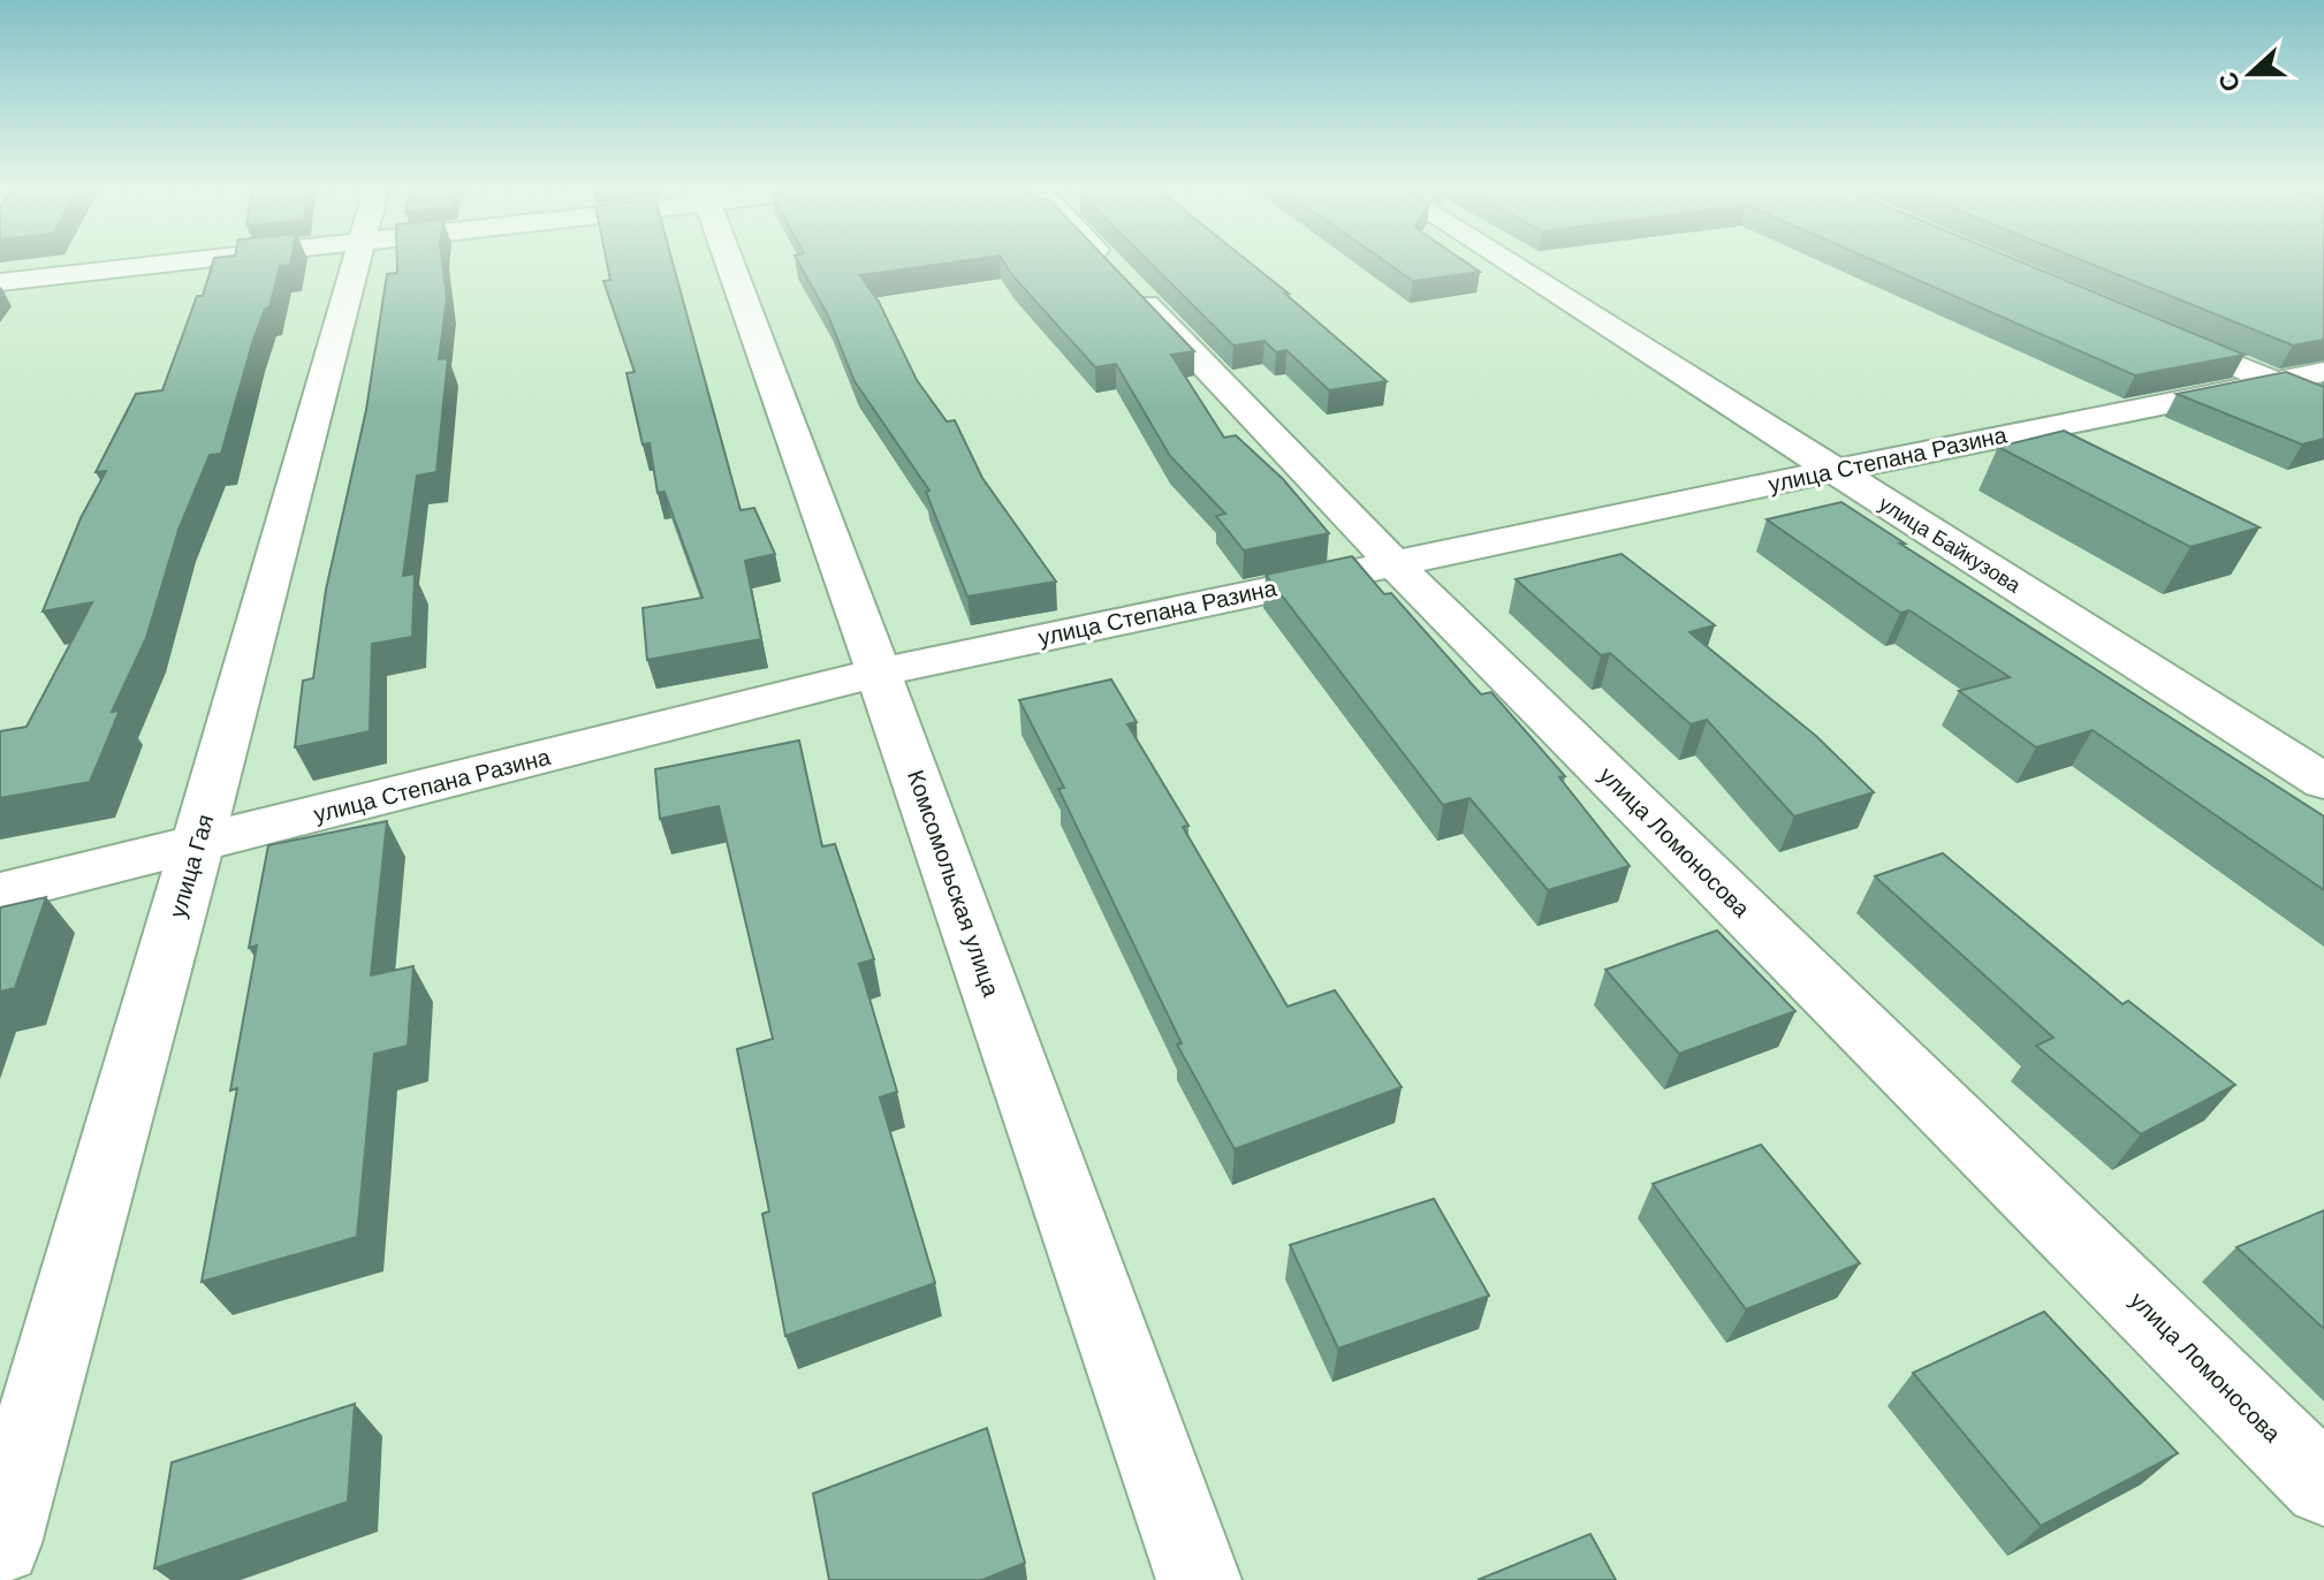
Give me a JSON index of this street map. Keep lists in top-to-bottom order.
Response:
{
  "streets": {
    "street": [
      "улица Степана Разина",
      "улица Байкузова",
      "улица Ломоносова",
      "улица Гая",
      "Комсомольская улица"
    ]
  },
  "crossings": [
    ["улица Степана Разина", "улица Байкузова"],
    ["улица Степана Разина", "улица Ломоносова"],
    ["улица Степана Разина", "улица Гая"],
    ["улица Степана Разина", "Комсомольская улица"]
  ],
  "north": "left"
}
